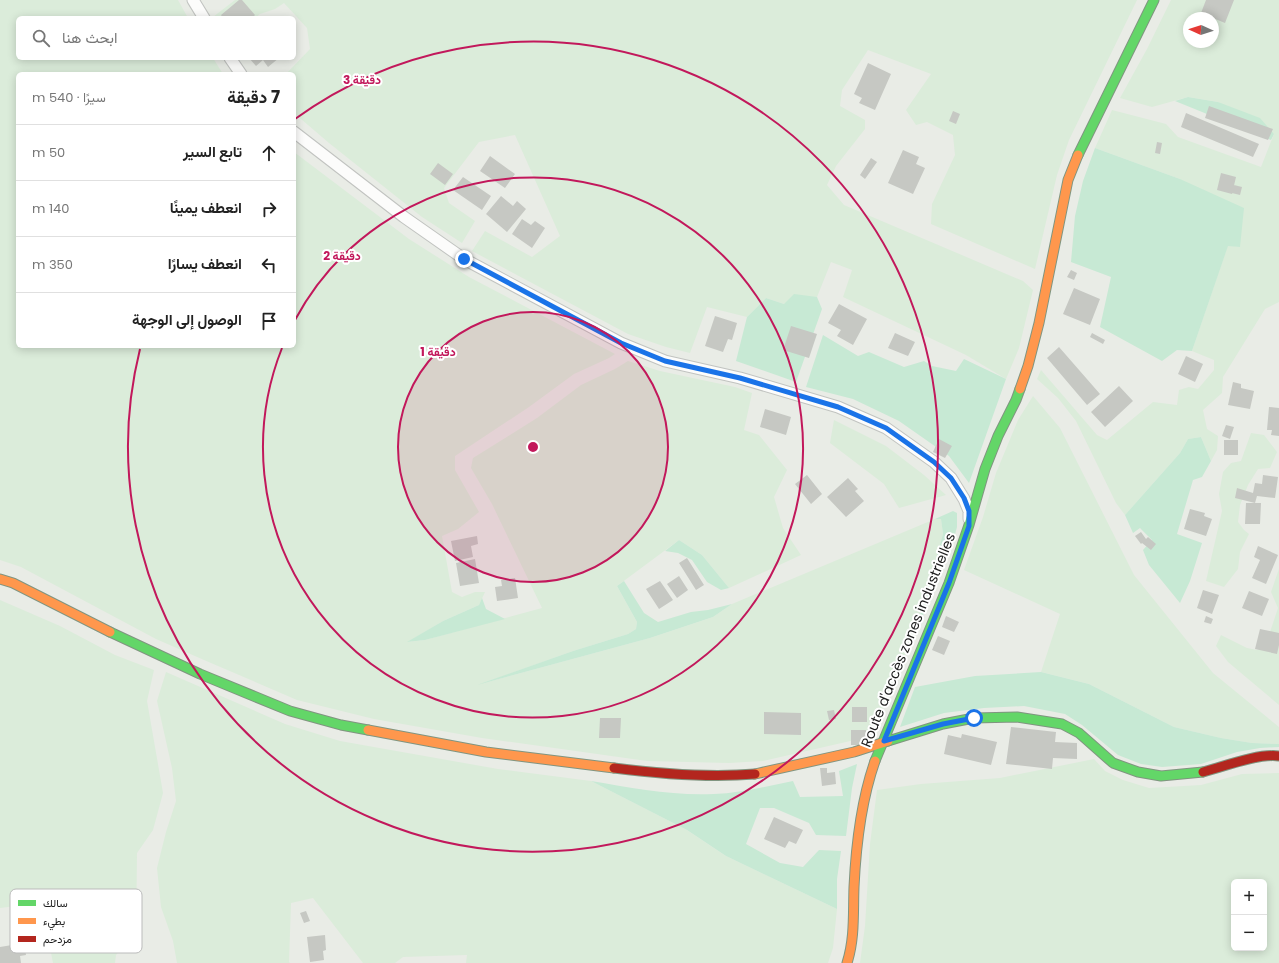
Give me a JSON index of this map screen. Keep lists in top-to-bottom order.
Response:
{
  "streets": {
    "street": ["Route d'accès zones industrielles"]
  },
  "legend": ["سالك", "بطيء", "مزدحم"],
  "north": "left",
  "page": {
    "search": "ابحث هنا",
    "heading": ["7 دقيقة", "سيرًا · 540 m"],
    "list": [
      ["تابع السير", "50 m"],
      ["انعطف يمينًا", "140 m"],
      ["انعطف يسارًا", "350 m"],
      "الوصول إلى الوجهة"
    ],
    "map_buttons": ["+", "−"]
  },
  "rings": ["3 دقيقة", "2 دقيقة", "1 دقيقة"]
}
